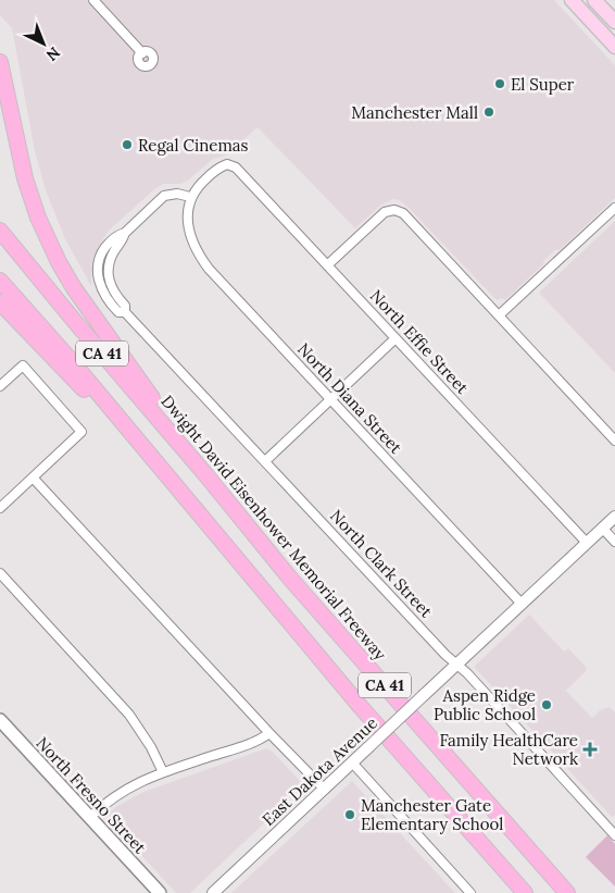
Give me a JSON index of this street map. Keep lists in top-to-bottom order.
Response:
{
  "streets": {
    "highway": ["CA 41", "Dwight David Eisenhower Memorial Freeway"],
    "main road": ["North Fresno Street"],
    "street": [
      "North Effie Street",
      "North Diana Street",
      "North Clark Street",
      "East Dakota Avenue"
    ]
  },
  "crossings": [
    ["North Effie Street", "North Diana Street"],
    ["North Effie Street", "East Dakota Avenue"],
    ["North Diana Street", "East Dakota Avenue"],
    ["North Clark Street", "East Dakota Avenue"]
  ],
  "places": {
    "other": [
      "El Super",
      "Manchester Mall",
      "Regal Cinemas",
      "Aspen Ridge Public School",
      "Manchester Gate Elementary School"
    ],
    "health": ["Family HealthCare Network"]
  },
  "north": "bottom right"
}
